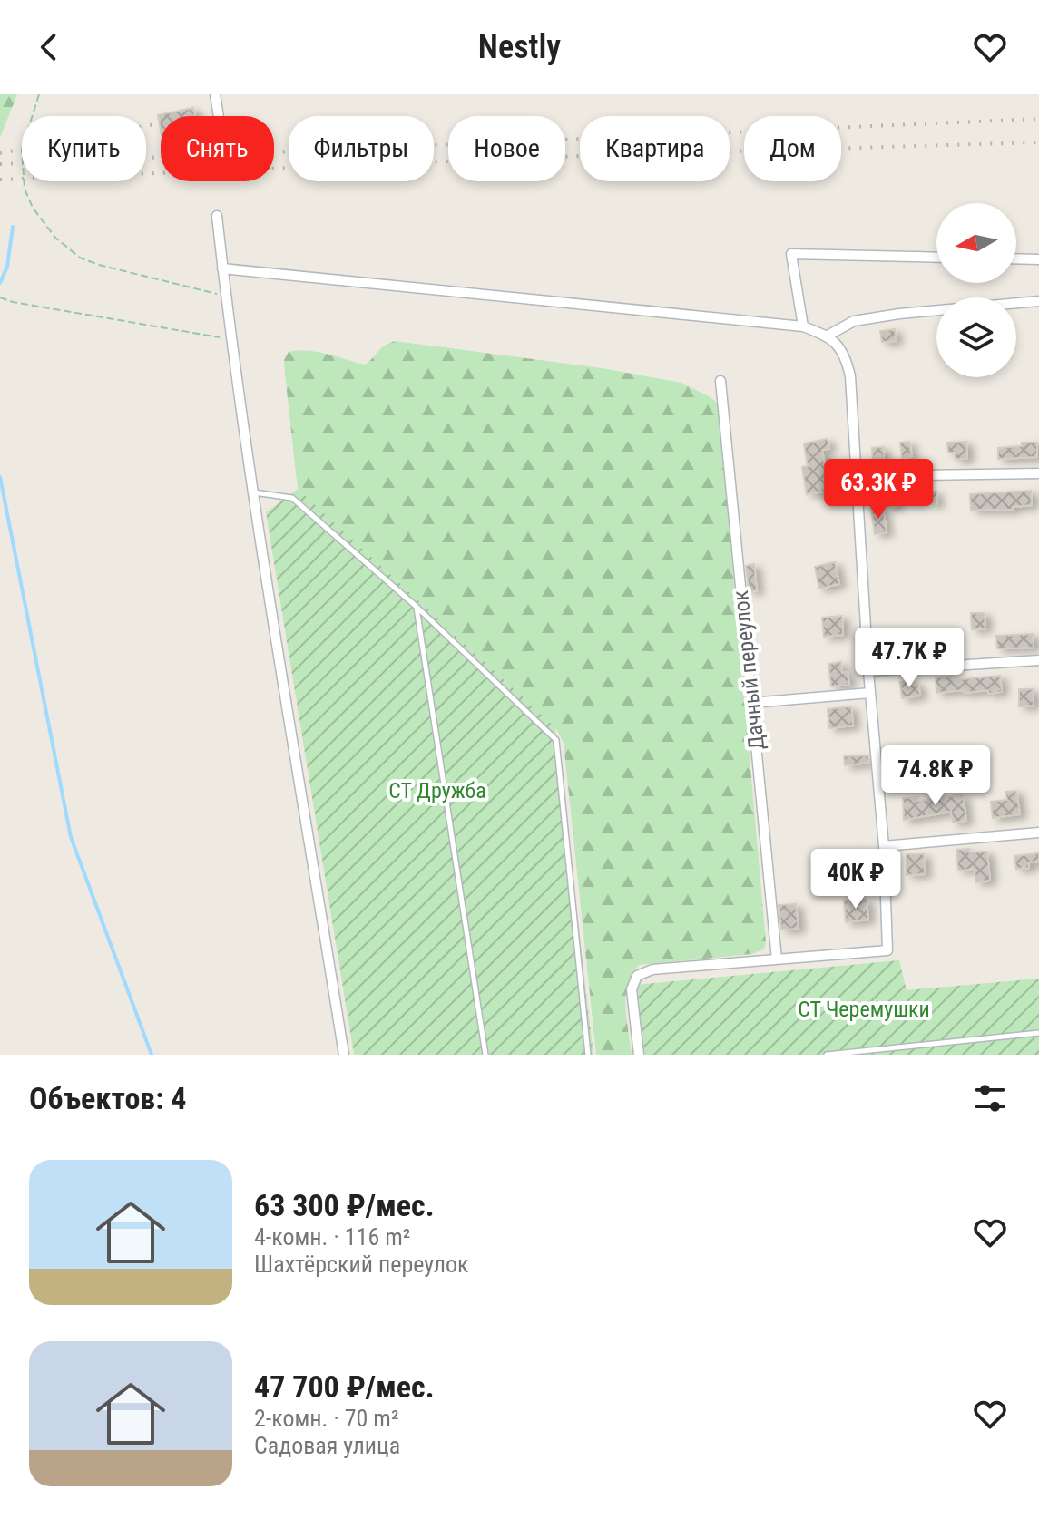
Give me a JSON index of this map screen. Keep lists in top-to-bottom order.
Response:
{
  "streets": {
    "street": ["Дачный переулок"]
  },
  "parks": ["СТ Дружба", "СТ Черемушки"],
  "north": "left",
  "page": {
    "header": "Nestly",
    "chip": [
      "Купить",
      "Снять",
      "Фильтры",
      "Новое",
      "Квартира",
      "Дом"
    ],
    "price": [
      "63.3K ₽",
      "47.7K ₽",
      "74.8K ₽",
      "40K ₽"
    ],
    "heading": "Объектов: 4",
    "list": [
      {
        "name": "63 300 ₽/мес.",
        "note": "4-комн. · 116 m² · Шахтёрский переулок"
      },
      {
        "name": "47 700 ₽/мес.",
        "note": "2-комн. · 70 m² · Садовая улица"
      }
    ]
  }
}
